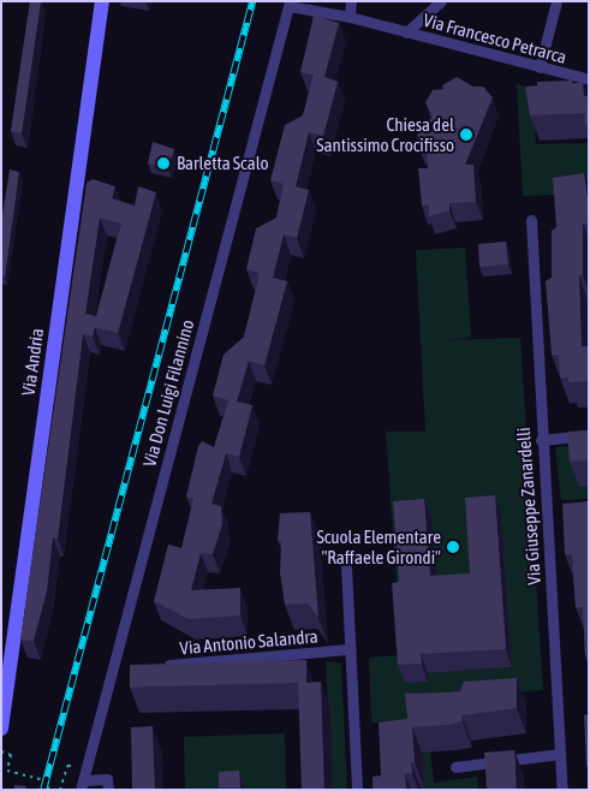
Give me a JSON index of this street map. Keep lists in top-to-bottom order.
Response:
{
  "streets": {
    "main road": ["Via Andria"],
    "street": [
      "Via Francesco Petrarca",
      "Via Don Luigi Filannino",
      "Via Giuseppe Zanardelli",
      "Via Antonio Salandra"
    ]
  },
  "crossings": [
    ["Via Francesco Petrarca", "Via Don Luigi Filannino"]
  ],
  "places": ["Chiesa del Santissimo Crocifisso", "Barletta Scalo", "Scuola Elementare \"Raffaele Girondi\""]
}
